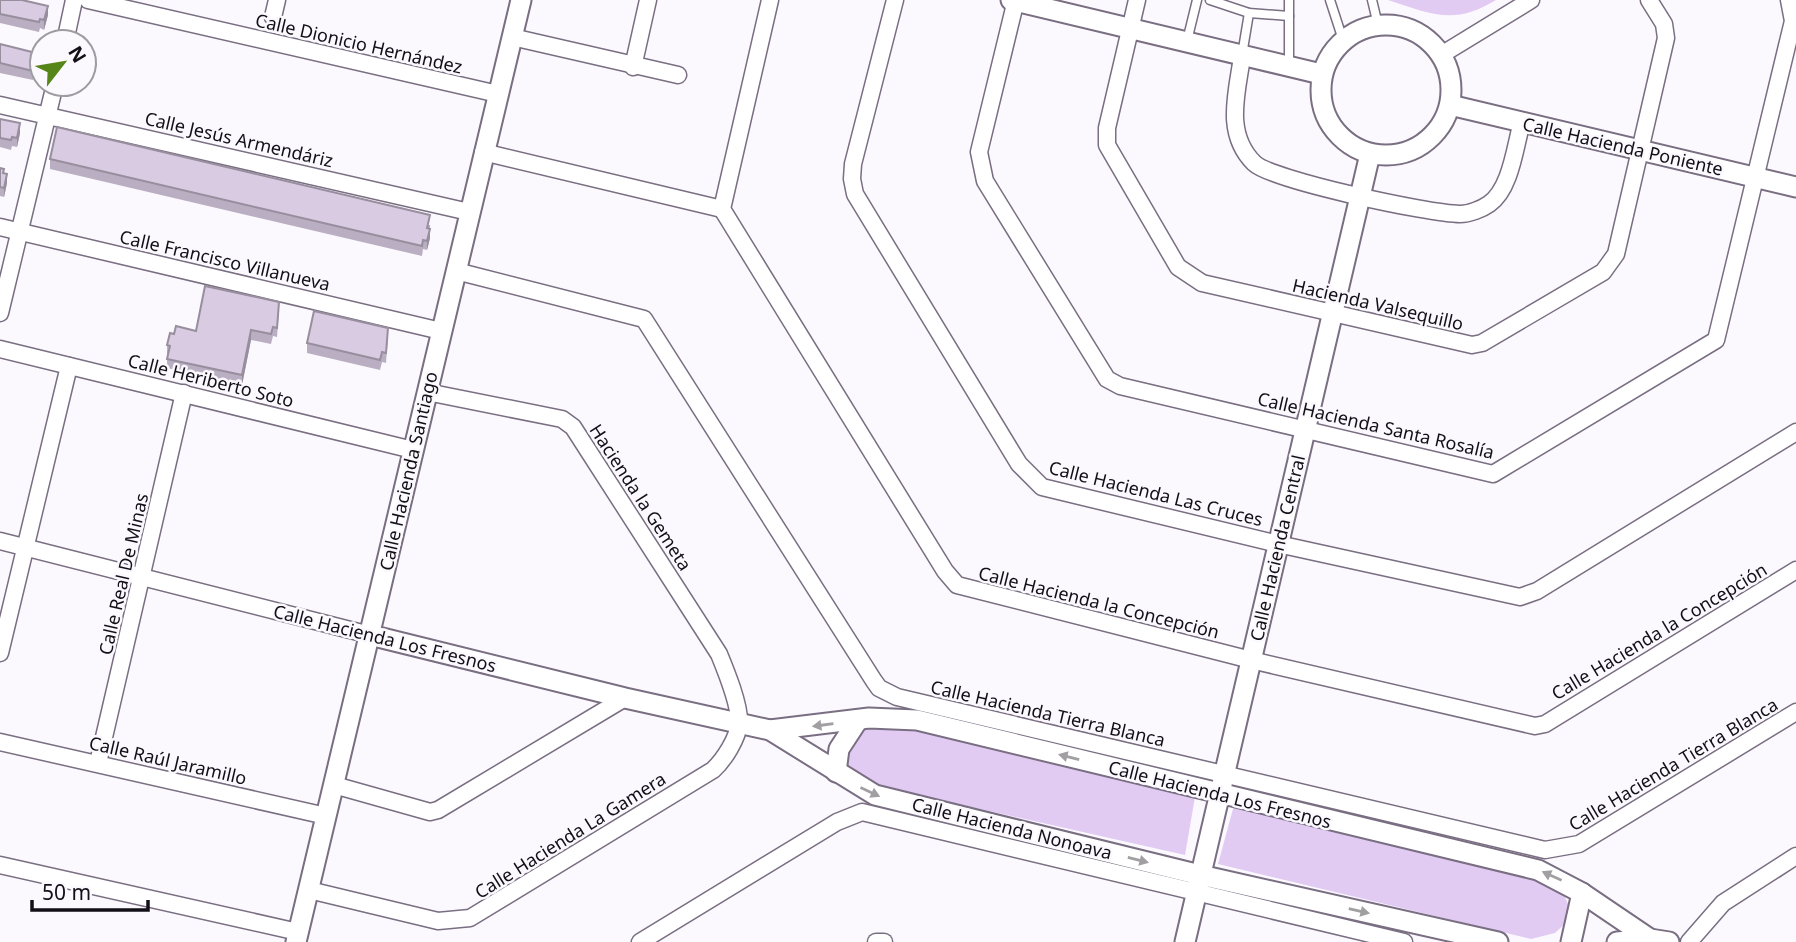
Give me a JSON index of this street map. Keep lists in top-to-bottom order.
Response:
{
  "streets": {
    "street": [
      "Calle Dionicio Hernández",
      "Calle Jesús Armendáriz",
      "Calle Hacienda Poniente",
      "Calle Francisco Villanueva",
      "Hacienda Valsequillo",
      "Calle Heriberto Soto",
      "Calle Hacienda Santa Rosalía",
      "Calle Hacienda Santiago",
      "Calle Hacienda Las Cruces",
      "Hacienda la Gemeta",
      "Calle Hacienda Central",
      "Calle Real De Minas",
      "Calle Hacienda la Concepción",
      "Calle Hacienda Los Fresnos",
      "Calle Hacienda Tierra Blanca",
      "Calle Raúl Jaramillo",
      "Calle Hacienda Nonoava",
      "Calle Hacienda La Gamera"
    ]
  },
  "crossings": [
    ["Calle Dionicio Hernández", "Calle Hacienda Santiago"],
    ["Calle Jesús Armendáriz", "Calle Hacienda Santiago"],
    ["Calle Hacienda Poniente", "Hacienda Valsequillo"],
    ["Calle Hacienda Poniente", "Calle Hacienda Santa Rosalía"],
    ["Calle Hacienda Poniente", "Calle Hacienda Central"],
    ["Calle Francisco Villanueva", "Calle Hacienda Santiago"],
    ["Hacienda Valsequillo", "Calle Hacienda Central"],
    ["Calle Heriberto Soto", "Calle Hacienda Santiago"],
    ["Calle Heriberto Soto", "Calle Real De Minas"],
    ["Calle Hacienda Santa Rosalía", "Calle Hacienda Central"],
    ["Calle Hacienda Santiago", "Hacienda la Gemeta"],
    ["Calle Hacienda Santiago", "Calle Hacienda Los Fresnos"],
    ["Calle Hacienda Santiago", "Calle Hacienda Tierra Blanca"],
    ["Calle Hacienda Santiago", "Calle Raúl Jaramillo"],
    ["Calle Hacienda Santiago", "Calle Hacienda La Gamera"],
    ["Calle Hacienda Las Cruces", "Calle Hacienda Central"],
    ["Hacienda la Gemeta", "Calle Hacienda Los Fresnos"],
    ["Hacienda la Gemeta", "Calle Hacienda La Gamera"],
    ["Calle Hacienda Central", "Calle Hacienda la Concepción"],
    ["Calle Hacienda Central", "Calle Hacienda Los Fresnos"],
    ["Calle Hacienda Central", "Calle Hacienda Tierra Blanca"],
    ["Calle Hacienda Central", "Calle Hacienda Nonoava"],
    ["Calle Real De Minas", "Calle Hacienda Los Fresnos"],
    ["Calle Real De Minas", "Calle Raúl Jaramillo"],
    ["Calle Hacienda Los Fresnos", "Calle Hacienda Tierra Blanca"],
    ["Calle Hacienda Los Fresnos", "Calle Hacienda Nonoava"],
    ["Calle Hacienda Los Fresnos", "Calle Hacienda La Gamera"]
  ],
  "scale_bar": "50 m",
  "north": "top right"
}
